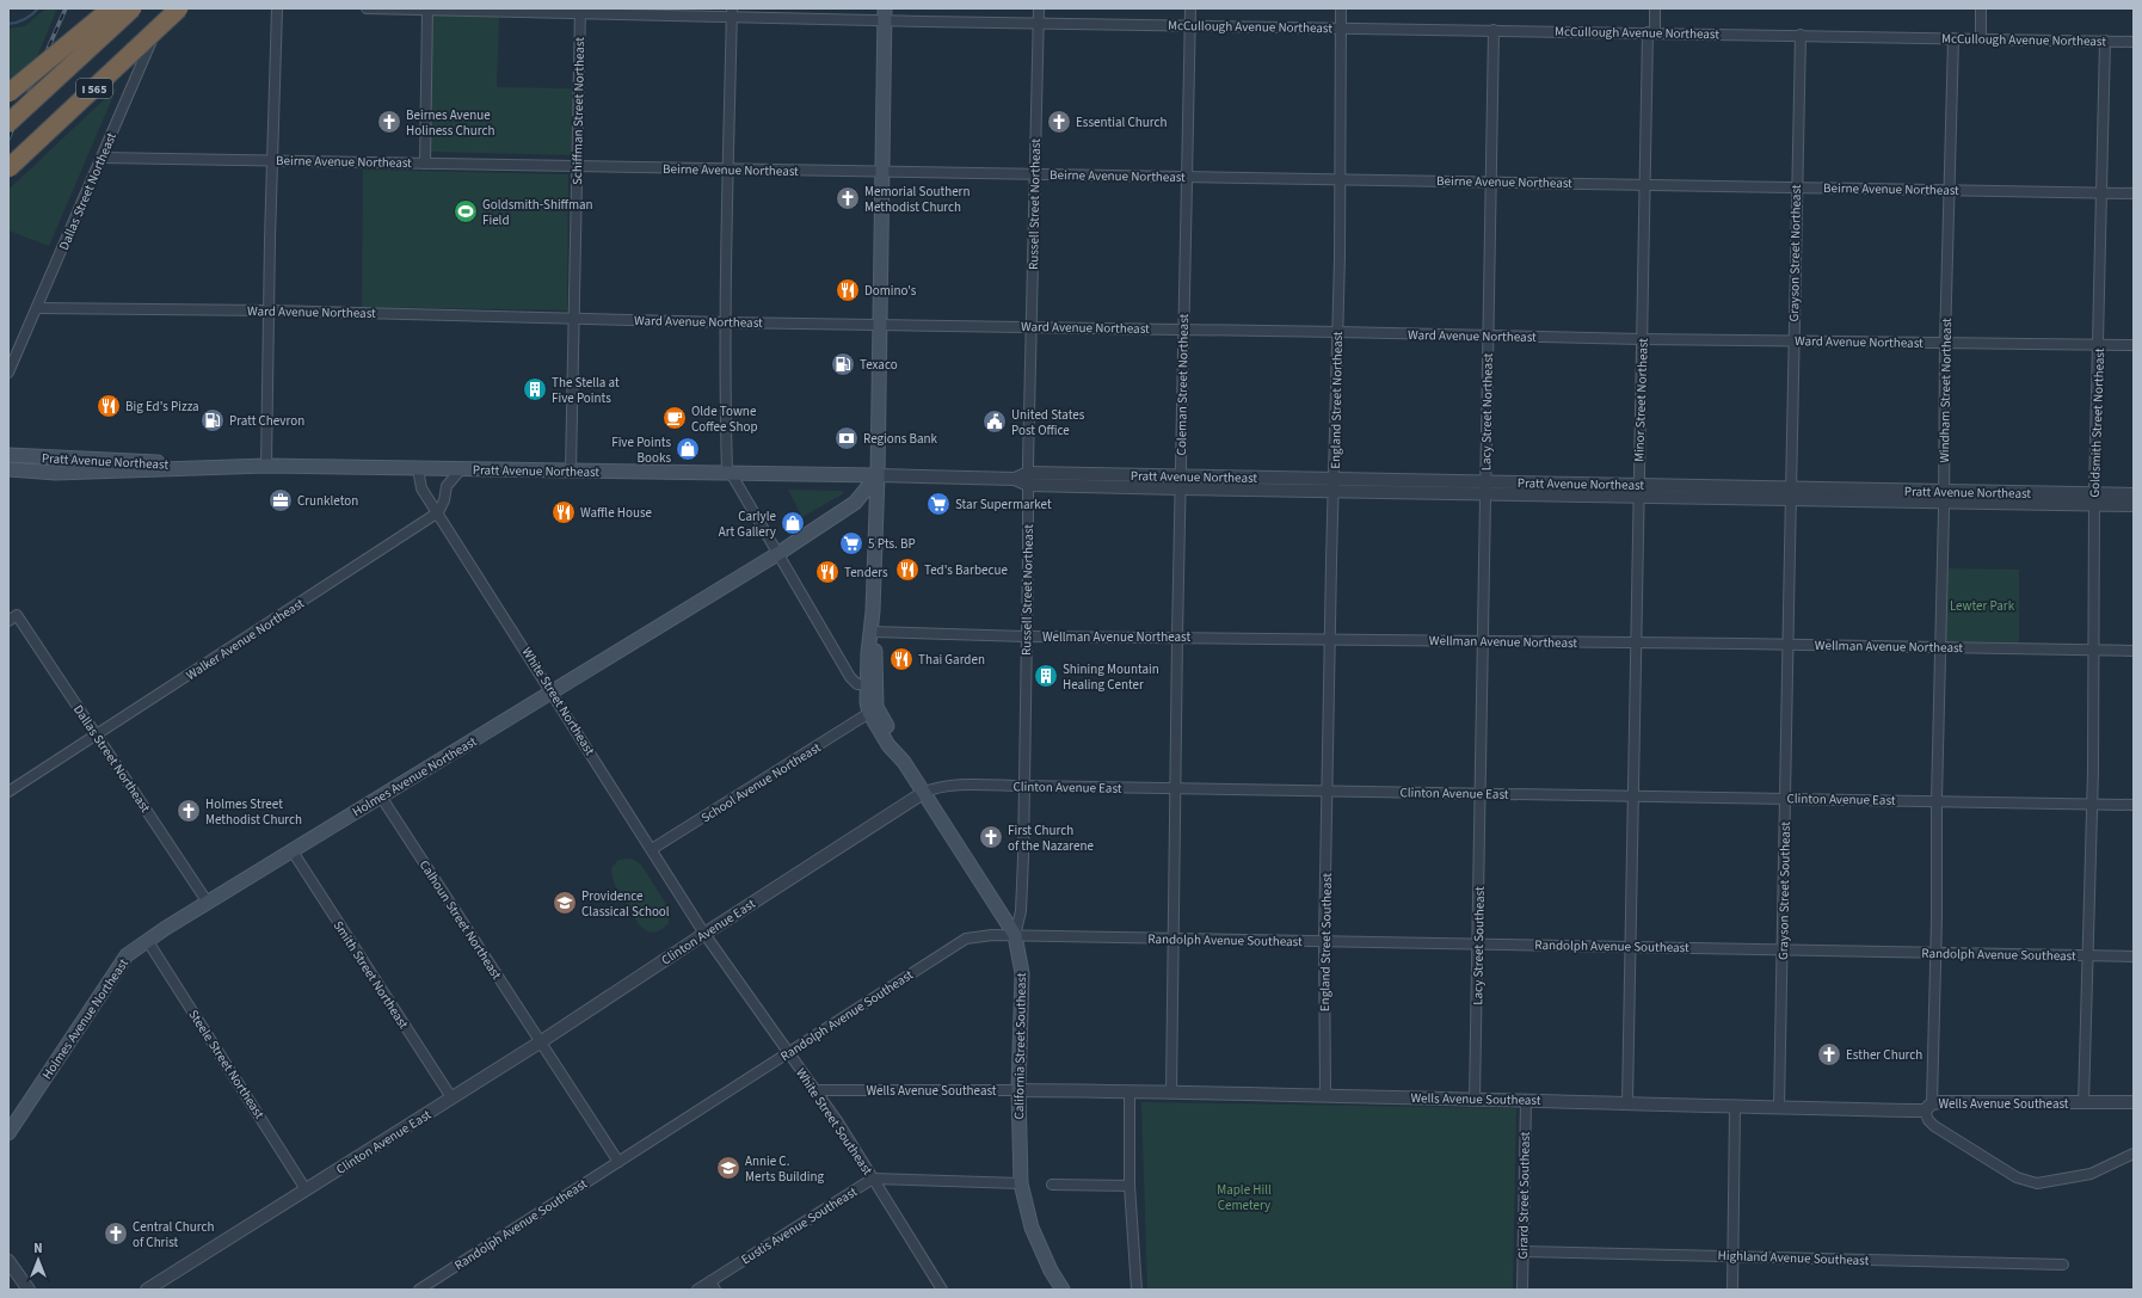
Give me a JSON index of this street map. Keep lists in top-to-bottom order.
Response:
{
  "streets": {
    "highway": ["I 565"],
    "main road": ["Pratt Avenue Northeast", "Holmes Avenue Northeast", "California Street Southeast"],
    "street": [
      "McCullough Avenue Northeast",
      "Schiffman Street Northeast",
      "Beirne Avenue Northeast",
      "Dallas Street Northeast",
      "Russell Street Northeast",
      "Grayson Street Northeast",
      "Ward Avenue Northeast",
      "Coleman Street Northeast",
      "Windham Street Northeast",
      "England Street Northeast",
      "Minor Street Northeast",
      "Lacy Street Northeast",
      "Goldsmith Street Northeast",
      "Wellman Avenue Northeast",
      "Walker Avenue Northeast",
      "White Street Northeast",
      "School Avenue Northeast",
      "Clinton Avenue East",
      "Grayson Street Southeast",
      "Calhoun Street Northeast",
      "Randolph Avenue Southeast",
      "England Street Southeast",
      "Lacy Street Southeast",
      "Smith Street Northeast",
      "Steele Street Northeast",
      "Wells Avenue Southeast",
      "White Street Southeast",
      "Girard Street Southeast",
      "Eustis Avenue Southeast",
      "Highland Avenue Southeast"
    ]
  },
  "crossings": [
    ["McCullough Avenue Northeast", "Schiffman Street Northeast"],
    ["McCullough Avenue Northeast", "Russell Street Northeast"],
    ["McCullough Avenue Northeast", "Grayson Street Northeast"],
    ["McCullough Avenue Northeast", "Coleman Street Northeast"],
    ["McCullough Avenue Northeast", "Windham Street Northeast"],
    ["McCullough Avenue Northeast", "England Street Northeast"],
    ["McCullough Avenue Northeast", "Minor Street Northeast"],
    ["McCullough Avenue Northeast", "Lacy Street Northeast"],
    ["McCullough Avenue Northeast", "Goldsmith Street Northeast"],
    ["Schiffman Street Northeast", "Beirne Avenue Northeast"],
    ["Schiffman Street Northeast", "Ward Avenue Northeast"],
    ["Schiffman Street Northeast", "Pratt Avenue Northeast"],
    ["Beirne Avenue Northeast", "Dallas Street Northeast"],
    ["Beirne Avenue Northeast", "Russell Street Northeast"],
    ["Beirne Avenue Northeast", "Grayson Street Northeast"],
    ["Beirne Avenue Northeast", "Coleman Street Northeast"],
    ["Beirne Avenue Northeast", "Windham Street Northeast"],
    ["Beirne Avenue Northeast", "England Street Northeast"],
    ["Beirne Avenue Northeast", "Minor Street Northeast"],
    ["Beirne Avenue Northeast", "Lacy Street Northeast"],
    ["Beirne Avenue Northeast", "Goldsmith Street Northeast"],
    ["Dallas Street Northeast", "Ward Avenue Northeast"],
    ["Dallas Street Northeast", "Walker Avenue Northeast"],
    ["Dallas Street Northeast", "Holmes Avenue Northeast"],
    ["Russell Street Northeast", "Ward Avenue Northeast"],
    ["Russell Street Northeast", "Pratt Avenue Northeast"],
    ["Russell Street Northeast", "Wellman Avenue Northeast"],
    ["Russell Street Northeast", "Clinton Avenue East"],
    ["Russell Street Northeast", "Randolph Avenue Southeast"],
    ["Russell Street Northeast", "California Street Southeast"],
    ["Grayson Street Northeast", "Ward Avenue Northeast"],
    ["Grayson Street Northeast", "Pratt Avenue Northeast"],
    ["Grayson Street Northeast", "Wellman Avenue Northeast"],
    ["Grayson Street Northeast", "Grayson Street Southeast"],
    ["Ward Avenue Northeast", "Coleman Street Northeast"],
    ["Ward Avenue Northeast", "Windham Street Northeast"],
    ["Ward Avenue Northeast", "England Street Northeast"],
    ["Ward Avenue Northeast", "Minor Street Northeast"],
    ["Ward Avenue Northeast", "Lacy Street Northeast"],
    ["Ward Avenue Northeast", "Goldsmith Street Northeast"],
    ["Coleman Street Northeast", "Pratt Avenue Northeast"],
    ["Coleman Street Northeast", "Wellman Avenue Northeast"],
    ["Coleman Street Northeast", "Clinton Avenue East"],
    ["Coleman Street Northeast", "Randolph Avenue Southeast"],
    ["Coleman Street Northeast", "Wells Avenue Southeast"],
    ["Windham Street Northeast", "Pratt Avenue Northeast"],
    ["Windham Street Northeast", "Wellman Avenue Northeast"],
    ["Windham Street Northeast", "Clinton Avenue East"],
    ["Windham Street Northeast", "Randolph Avenue Southeast"],
    ["Windham Street Northeast", "Wells Avenue Southeast"],
    ["England Street Northeast", "Pratt Avenue Northeast"],
    ["England Street Northeast", "Wellman Avenue Northeast"],
    ["England Street Northeast", "Clinton Avenue East"],
    ["England Street Northeast", "England Street Southeast"],
    ["Minor Street Northeast", "Pratt Avenue Northeast"],
    ["Minor Street Northeast", "Wellman Avenue Northeast"],
    ["Minor Street Northeast", "Clinton Avenue East"],
    ["Minor Street Northeast", "Randolph Avenue Southeast"],
    ["Minor Street Northeast", "Wells Avenue Southeast"],
    ["Lacy Street Northeast", "Pratt Avenue Northeast"],
    ["Lacy Street Northeast", "Wellman Avenue Northeast"],
    ["Lacy Street Northeast", "Clinton Avenue East"],
    ["Lacy Street Northeast", "Lacy Street Southeast"],
    ["Goldsmith Street Northeast", "Pratt Avenue Northeast"],
    ["Goldsmith Street Northeast", "Wellman Avenue Northeast"],
    ["Goldsmith Street Northeast", "Clinton Avenue East"],
    ["Goldsmith Street Northeast", "Randolph Avenue Southeast"],
    ["Goldsmith Street Northeast", "Wells Avenue Southeast"],
    ["Pratt Avenue Northeast", "White Street Northeast"],
    ["Pratt Avenue Northeast", "Holmes Avenue Northeast"],
    ["Wellman Avenue Northeast", "Grayson Street Southeast"],
    ["Walker Avenue Northeast", "White Street Northeast"],
    ["White Street Northeast", "Holmes Avenue Northeast"],
    ["White Street Northeast", "School Avenue Northeast"],
    ["White Street Northeast", "Clinton Avenue East"],
    ["White Street Northeast", "White Street Southeast"],
    ["Holmes Avenue Northeast", "Calhoun Street Northeast"],
    ["Holmes Avenue Northeast", "Smith Street Northeast"],
    ["Holmes Avenue Northeast", "Steele Street Northeast"],
    ["Clinton Avenue East", "Grayson Street Southeast"],
    ["Clinton Avenue East", "Calhoun Street Northeast"],
    ["Clinton Avenue East", "England Street Southeast"],
    ["Clinton Avenue East", "Lacy Street Southeast"],
    ["Clinton Avenue East", "Smith Street Northeast"],
    ["Clinton Avenue East", "California Street Southeast"],
    ["Clinton Avenue East", "Steele Street Northeast"],
    ["Clinton Avenue East", "White Street Southeast"],
    ["Grayson Street Southeast", "Randolph Avenue Southeast"],
    ["Grayson Street Southeast", "Wells Avenue Southeast"],
    ["Calhoun Street Northeast", "Randolph Avenue Southeast"],
    ["Randolph Avenue Southeast", "England Street Southeast"],
    ["Randolph Avenue Southeast", "Lacy Street Southeast"],
    ["Randolph Avenue Southeast", "California Street Southeast"],
    ["Randolph Avenue Southeast", "White Street Southeast"],
    ["England Street Southeast", "Wells Avenue Southeast"],
    ["Lacy Street Southeast", "Wells Avenue Southeast"],
    ["California Street Southeast", "Wells Avenue Southeast"],
    ["Wells Avenue Southeast", "White Street Southeast"],
    ["Wells Avenue Southeast", "Girard Street Southeast"],
    ["White Street Southeast", "Eustis Avenue Southeast"],
    ["Girard Street Southeast", "Highland Avenue Southeast"]
  ],
  "parks": ["Lewter Park", "Maple Hill Cemetery"],
  "places": {
    "church": [
      "Beirnes Avenue Holiness Church",
      "Essential Church",
      "Memorial Southern Methodist Church",
      "Holmes Street Methodist Church",
      "First Church of the Nazarene",
      "Esther Church",
      "Central Church of Christ"
    ],
    "sports": ["Goldsmith-Shiffman Field"],
    "restaurant": [
      "Domino's",
      "Big Ed's Pizza",
      "Waffle House",
      "Ted's Barbecue",
      "Tenders",
      "Thai Garden"
    ],
    "fuel station": ["Texaco", "Pratt Chevron"],
    "building": ["The Stella at Five Points", "Shining Mountain Healing Center"],
    "cafe": ["Olde Towne Coffee Shop"],
    "public building": ["United States Post Office"],
    "bank": ["Regions Bank"],
    "shop": ["Five Points Books", "Carlyle Art Gallery"],
    "office": ["Crunkleton"],
    "supermarket": ["Star Supermarket", "5 Pts. BP"],
    "school or university": ["Providence Classical School", "Annie C. Merts Building"]
  },
  "north": "top"
}
